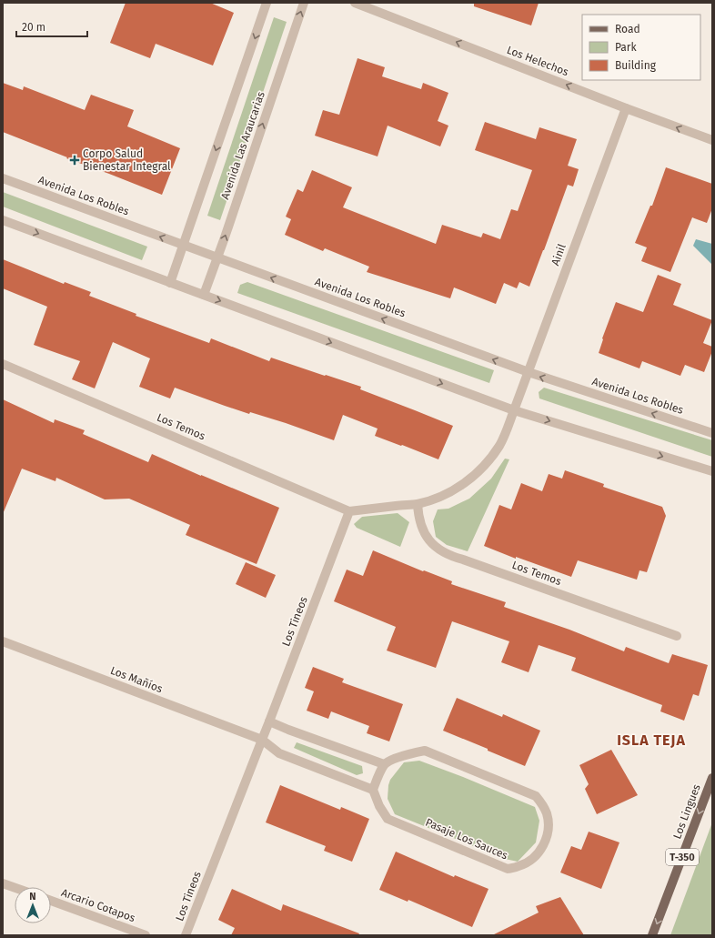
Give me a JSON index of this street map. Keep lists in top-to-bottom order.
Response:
{
  "streets": {
    "main road": ["Los Lingues", "T-350"],
    "street": [
      "Los Helechos",
      "Avenida Las Araucarias",
      "Avenida Los Robles",
      "Ainil",
      "Los Temos",
      "Los Tineos",
      "Los Mañíos",
      "Pasaje Los Sauces",
      "Arcario Cotapos"
    ]
  },
  "crossings": [
    ["Los Helechos", "Ainil"],
    ["Avenida Las Araucarias", "Avenida Los Robles"],
    ["Avenida Los Robles", "Ainil"],
    ["Los Temos", "Los Tineos"],
    ["Los Tineos", "Los Mañíos"]
  ],
  "one_way": ["Los Helechos", "Los Lingues"],
  "districts": ["ISLA TEJA"],
  "places": {
    "health": ["Corpo Salud Bienestar Integral"]
  },
  "legend": ["Road", "Park", "Building"],
  "scale_bar": "20 m",
  "north": "top"
}
